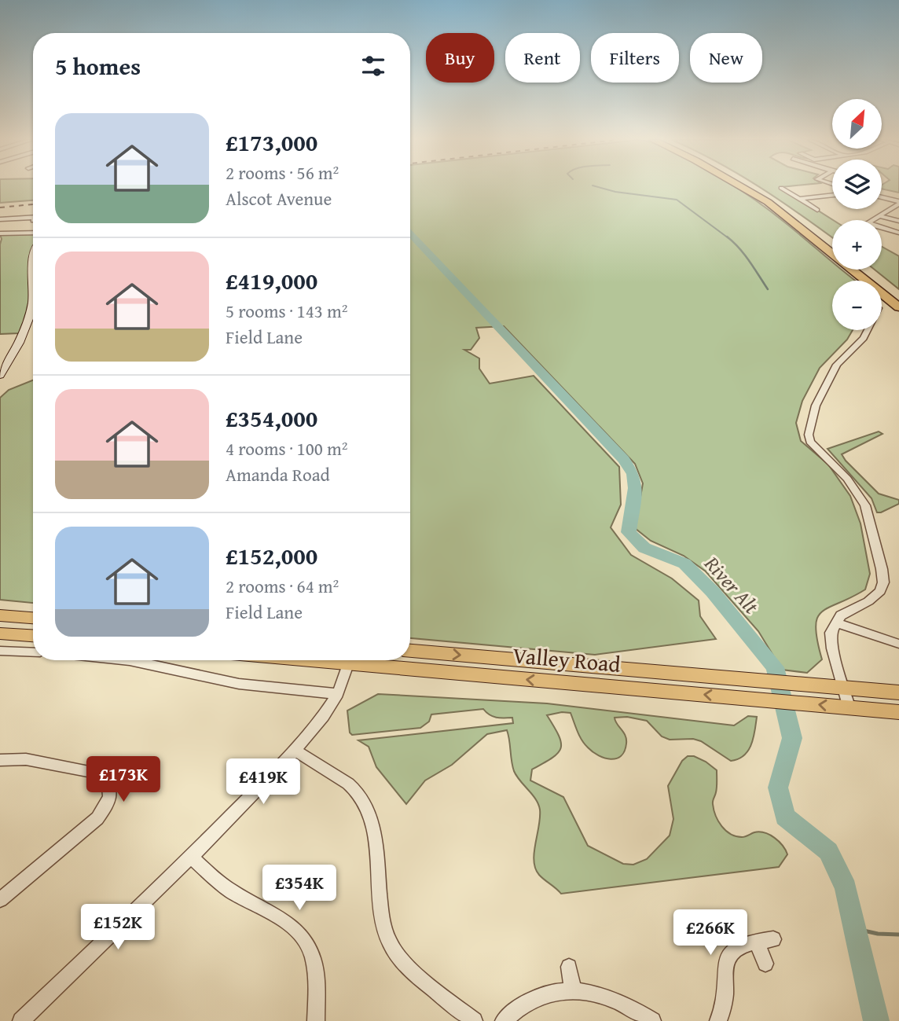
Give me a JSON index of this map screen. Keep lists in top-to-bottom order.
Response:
{
  "streets": {
    "main road": ["Valley Road"]
  },
  "water": ["River Alt"],
  "north": "top right",
  "page": {
    "chip": [
      "Buy",
      "Rent",
      "Filters",
      "New"
    ],
    "heading": "5 homes",
    "map_buttons": ["+", "−"],
    "list": [
      {
        "name": "£173,000",
        "note": "2 rooms · 56 m² · Alscot Avenue"
      },
      {
        "name": "£419,000",
        "note": "5 rooms · 143 m² · Field Lane"
      },
      {
        "name": "£354,000",
        "note": "4 rooms · 100 m² · Amanda Road"
      },
      {
        "name": "£152,000",
        "note": "2 rooms · 64 m² · Field Lane"
      }
    ],
    "price": [
      "£173K",
      "£419K",
      "£354K",
      "£152K",
      "£266K"
    ]
  }
}
